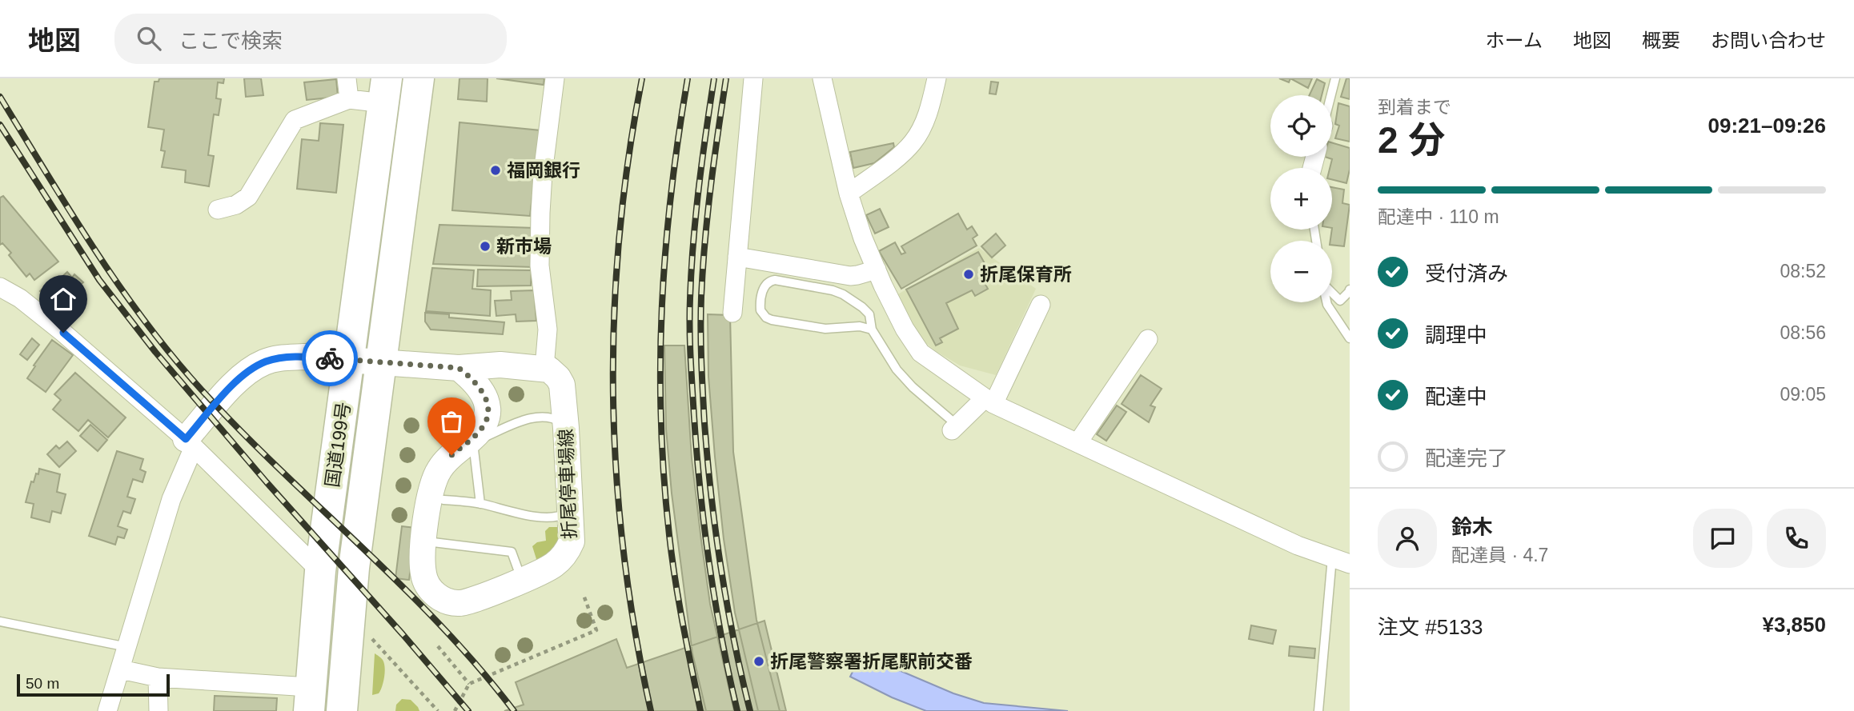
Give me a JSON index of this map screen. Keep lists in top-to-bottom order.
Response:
{
  "streets": {
    "highway": ["国道199号"],
    "main road": ["折尾停車場線"]
  },
  "places": [
    "福岡銀行",
    "新市場",
    "折尾保育所",
    "折尾警察署折尾駅前交番"
  ],
  "scale_bar": "50 m",
  "page": {
    "header": "地図",
    "search": "ここで検索",
    "nav": [
      "ホーム",
      "地図",
      "概要",
      "お問い合わせ"
    ],
    "heading": ["2 分", "到着まで", "09:21–09:26"],
    "panel": [
      "鈴木",
      "配達員 · 4.7",
      "注文 #5133",
      "¥3,850"
    ],
    "map_buttons": ["+", "−"],
    "bar": "配達中 · 110 m",
    "list": [
      ["受付済み", "08:52"],
      ["調理中", "08:56"],
      ["配達中", "09:05"],
      "配達完了"
    ],
    "scale": "50 m"
  }
}
